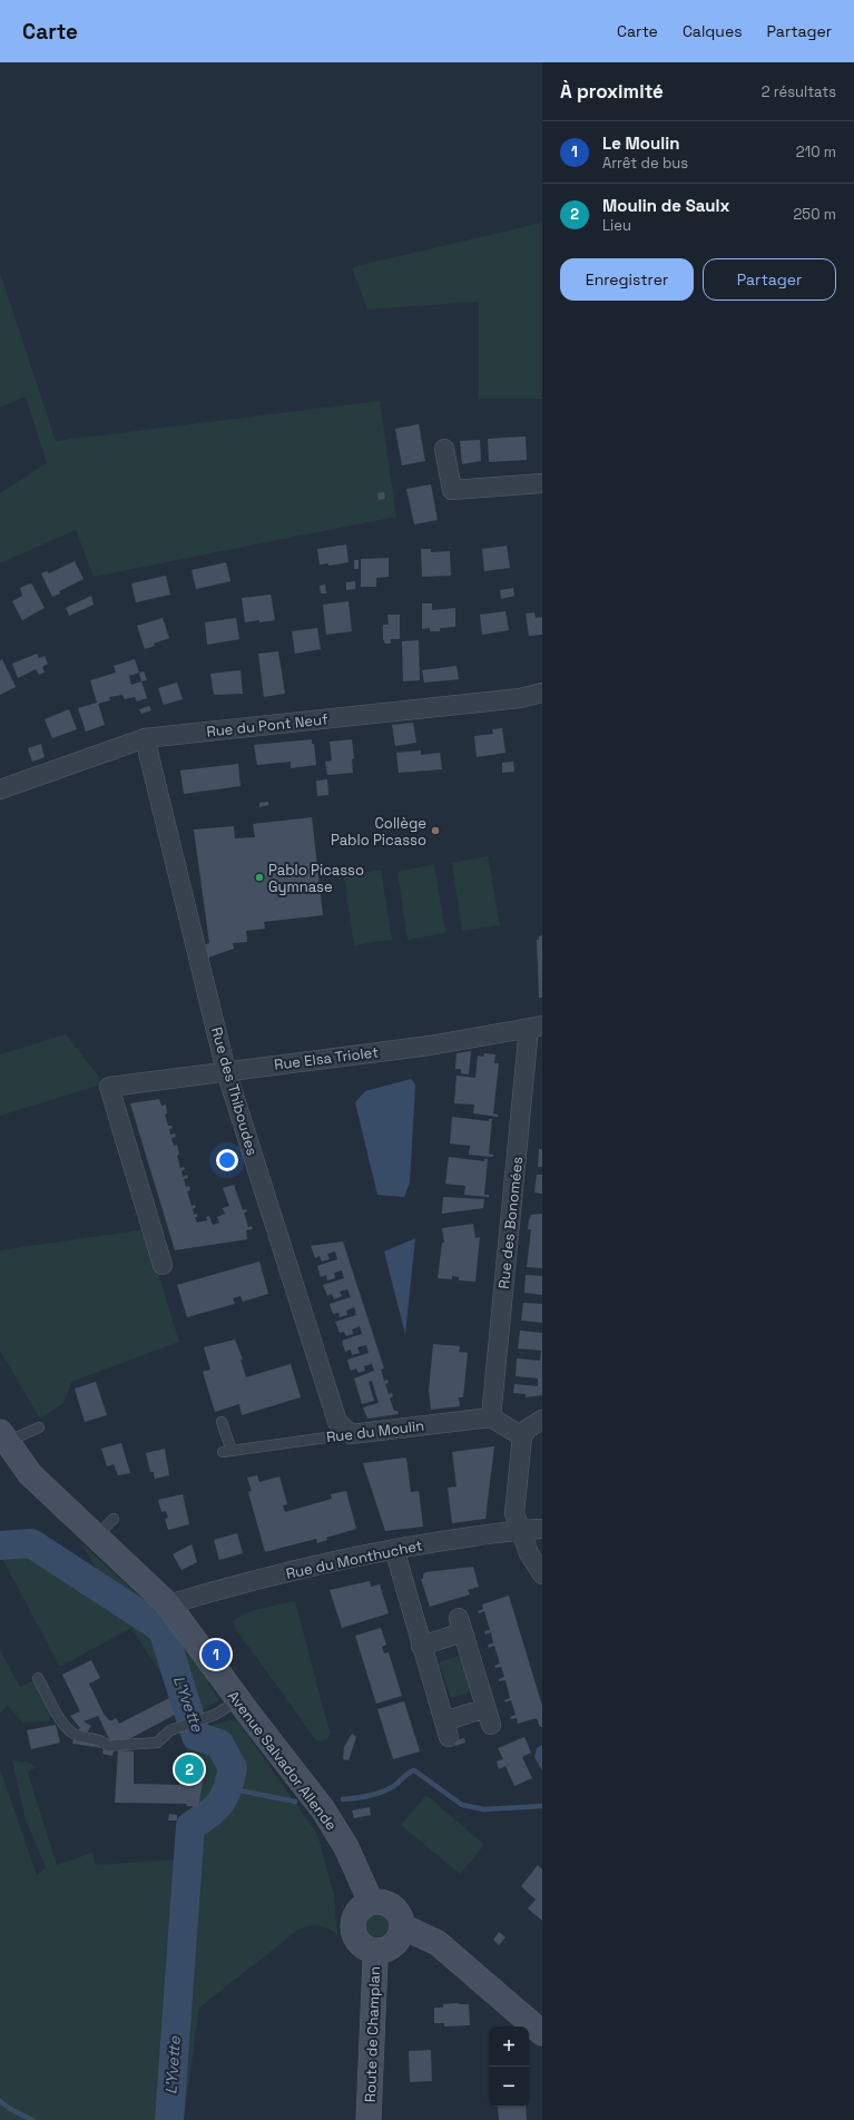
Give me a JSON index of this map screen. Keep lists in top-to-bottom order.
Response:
{
  "streets": {
    "main road": ["Avenue Salvador Allende", "Route de Champlan"],
    "street": [
      "Rue du Pont Neuf",
      "Rue Elsa Triolet",
      "Rue des Thiboudes",
      "Rue des Bonomées",
      "Rue du Moulin",
      "Rue du Monthuchet"
    ]
  },
  "crossings": [
    ["Rue du Pont Neuf", "Rue des Thiboudes"],
    ["Rue Elsa Triolet", "Rue des Thiboudes"],
    ["Rue Elsa Triolet", "Rue des Bonomées"],
    ["Rue des Thiboudes", "Rue du Moulin"],
    ["Rue des Bonomées", "Rue du Moulin"],
    ["Rue du Monthuchet", "Avenue Salvador Allende"],
    ["Avenue Salvador Allende", "Route de Champlan"]
  ],
  "water": ["L'Yvette"],
  "places": ["Collège Pablo Picasso", "Pablo Picasso Gymnase"],
  "page": {
    "header": "Carte",
    "nav": ["Carte", "Calques", "Partager"],
    "heading": ["À proximité", "2 résultats"],
    "list": [
      {
        "mark": "1",
        "name": "Le Moulin",
        "note": "Arrêt de bus",
        "value": "210 m"
      },
      {
        "mark": "2",
        "name": "Moulin de Saulx",
        "note": "Lieu",
        "value": "250 m"
      }
    ],
    "buttons": ["Enregistrer", "Partager"],
    "pins": ["1", "2"],
    "map_buttons": ["+", "−"]
  }
}
